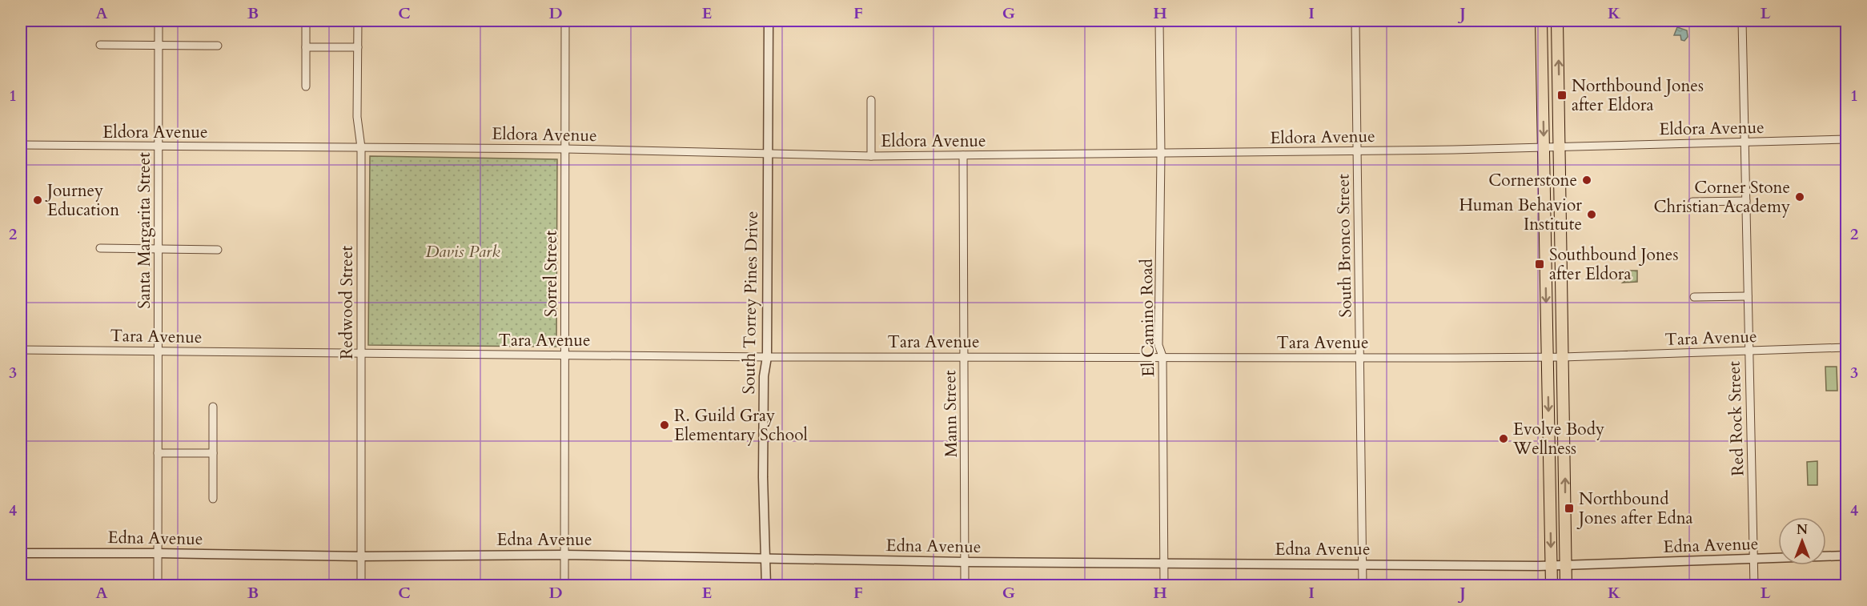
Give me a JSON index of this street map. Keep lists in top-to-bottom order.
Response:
{
  "streets": {
    "street": [
      "Eldora Avenue",
      "Santa Margarita Street",
      "South Bronco Street",
      "Sorrel Street",
      "Redwood Street",
      "South Torrey Pines Drive",
      "El Camino Road",
      "Tara Avenue",
      "Mann Street",
      "Red Rock Street",
      "Edna Avenue"
    ]
  },
  "crossings": [
    ["Eldora Avenue", "Santa Margarita Street"],
    ["Eldora Avenue", "South Bronco Street"],
    ["Eldora Avenue", "Sorrel Street"],
    ["Eldora Avenue", "Redwood Street"],
    ["Eldora Avenue", "South Torrey Pines Drive"],
    ["Eldora Avenue", "El Camino Road"],
    ["Eldora Avenue", "Mann Street"],
    ["Eldora Avenue", "Red Rock Street"],
    ["Santa Margarita Street", "Tara Avenue"],
    ["Santa Margarita Street", "Edna Avenue"],
    ["South Bronco Street", "Tara Avenue"],
    ["South Bronco Street", "Edna Avenue"],
    ["Sorrel Street", "Tara Avenue"],
    ["Sorrel Street", "Edna Avenue"],
    ["Redwood Street", "Tara Avenue"],
    ["Redwood Street", "Edna Avenue"],
    ["South Torrey Pines Drive", "Tara Avenue"],
    ["South Torrey Pines Drive", "Edna Avenue"],
    ["El Camino Road", "Tara Avenue"],
    ["El Camino Road", "Edna Avenue"],
    ["Tara Avenue", "Mann Street"],
    ["Tara Avenue", "Red Rock Street"],
    ["Mann Street", "Edna Avenue"],
    ["Red Rock Street", "Edna Avenue"]
  ],
  "parks": ["Davis Park"],
  "places": {
    "transit": ["Northbound Jones after Eldora", "Southbound Jones after Eldora", "Northbound Jones after Edna"],
    "other": [
      "Cornerstone",
      "Corner Stone Christian Academy",
      "Journey Education",
      "Human Behavior Institute",
      "R. Guild Gray Elementary School",
      "Evolve Body Wellness"
    ]
  },
  "north": "top",
  "grid": {
    "columns": [
      "A",
      "B",
      "C",
      "D",
      "E",
      "F",
      "G",
      "H",
      "I",
      "J",
      "K",
      "L"
    ],
    "rows": [
      "1",
      "2",
      "3",
      "4"
    ]
  }
}
